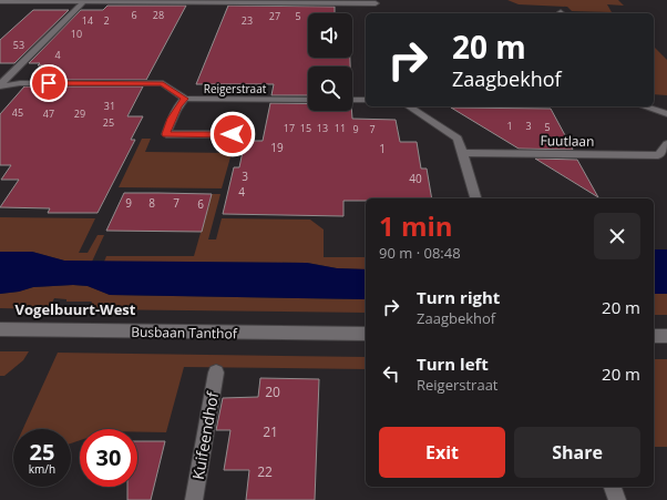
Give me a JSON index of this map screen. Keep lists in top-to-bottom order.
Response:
{
  "streets": {
    "street": [
      "Reigerstraat",
      "Fuutlaan",
      "Busbaan Tanthof",
      "Kuifeendhof"
    ]
  },
  "districts": ["Vogelbuurt-West"],
  "house_numbers": [
    "6",
    "28",
    "27",
    "5",
    "14",
    "2",
    "23",
    "10",
    "53",
    "4",
    "31",
    "45",
    "47",
    "29",
    "25",
    "1",
    "3",
    "5",
    "17",
    "15",
    "13",
    "11",
    "9",
    "7",
    "19",
    "1",
    "3",
    "40",
    "4",
    "9",
    "8",
    "7",
    "6",
    "20",
    "21",
    "22"
  ],
  "page": {
    "turn": ["20 m", "Zaagbekhof"],
    "heading": ["1 min", "90 m · 08:48"],
    "list": [
      {
        "name": "Turn right",
        "note": "Zaagbekhof",
        "value": "20 m"
      },
      {
        "name": "Turn left",
        "note": "Reigerstraat",
        "value": "20 m"
      }
    ],
    "buttons": ["Exit", "Share"],
    "speed": "25 km/h",
    "limit": "30"
  }
}
